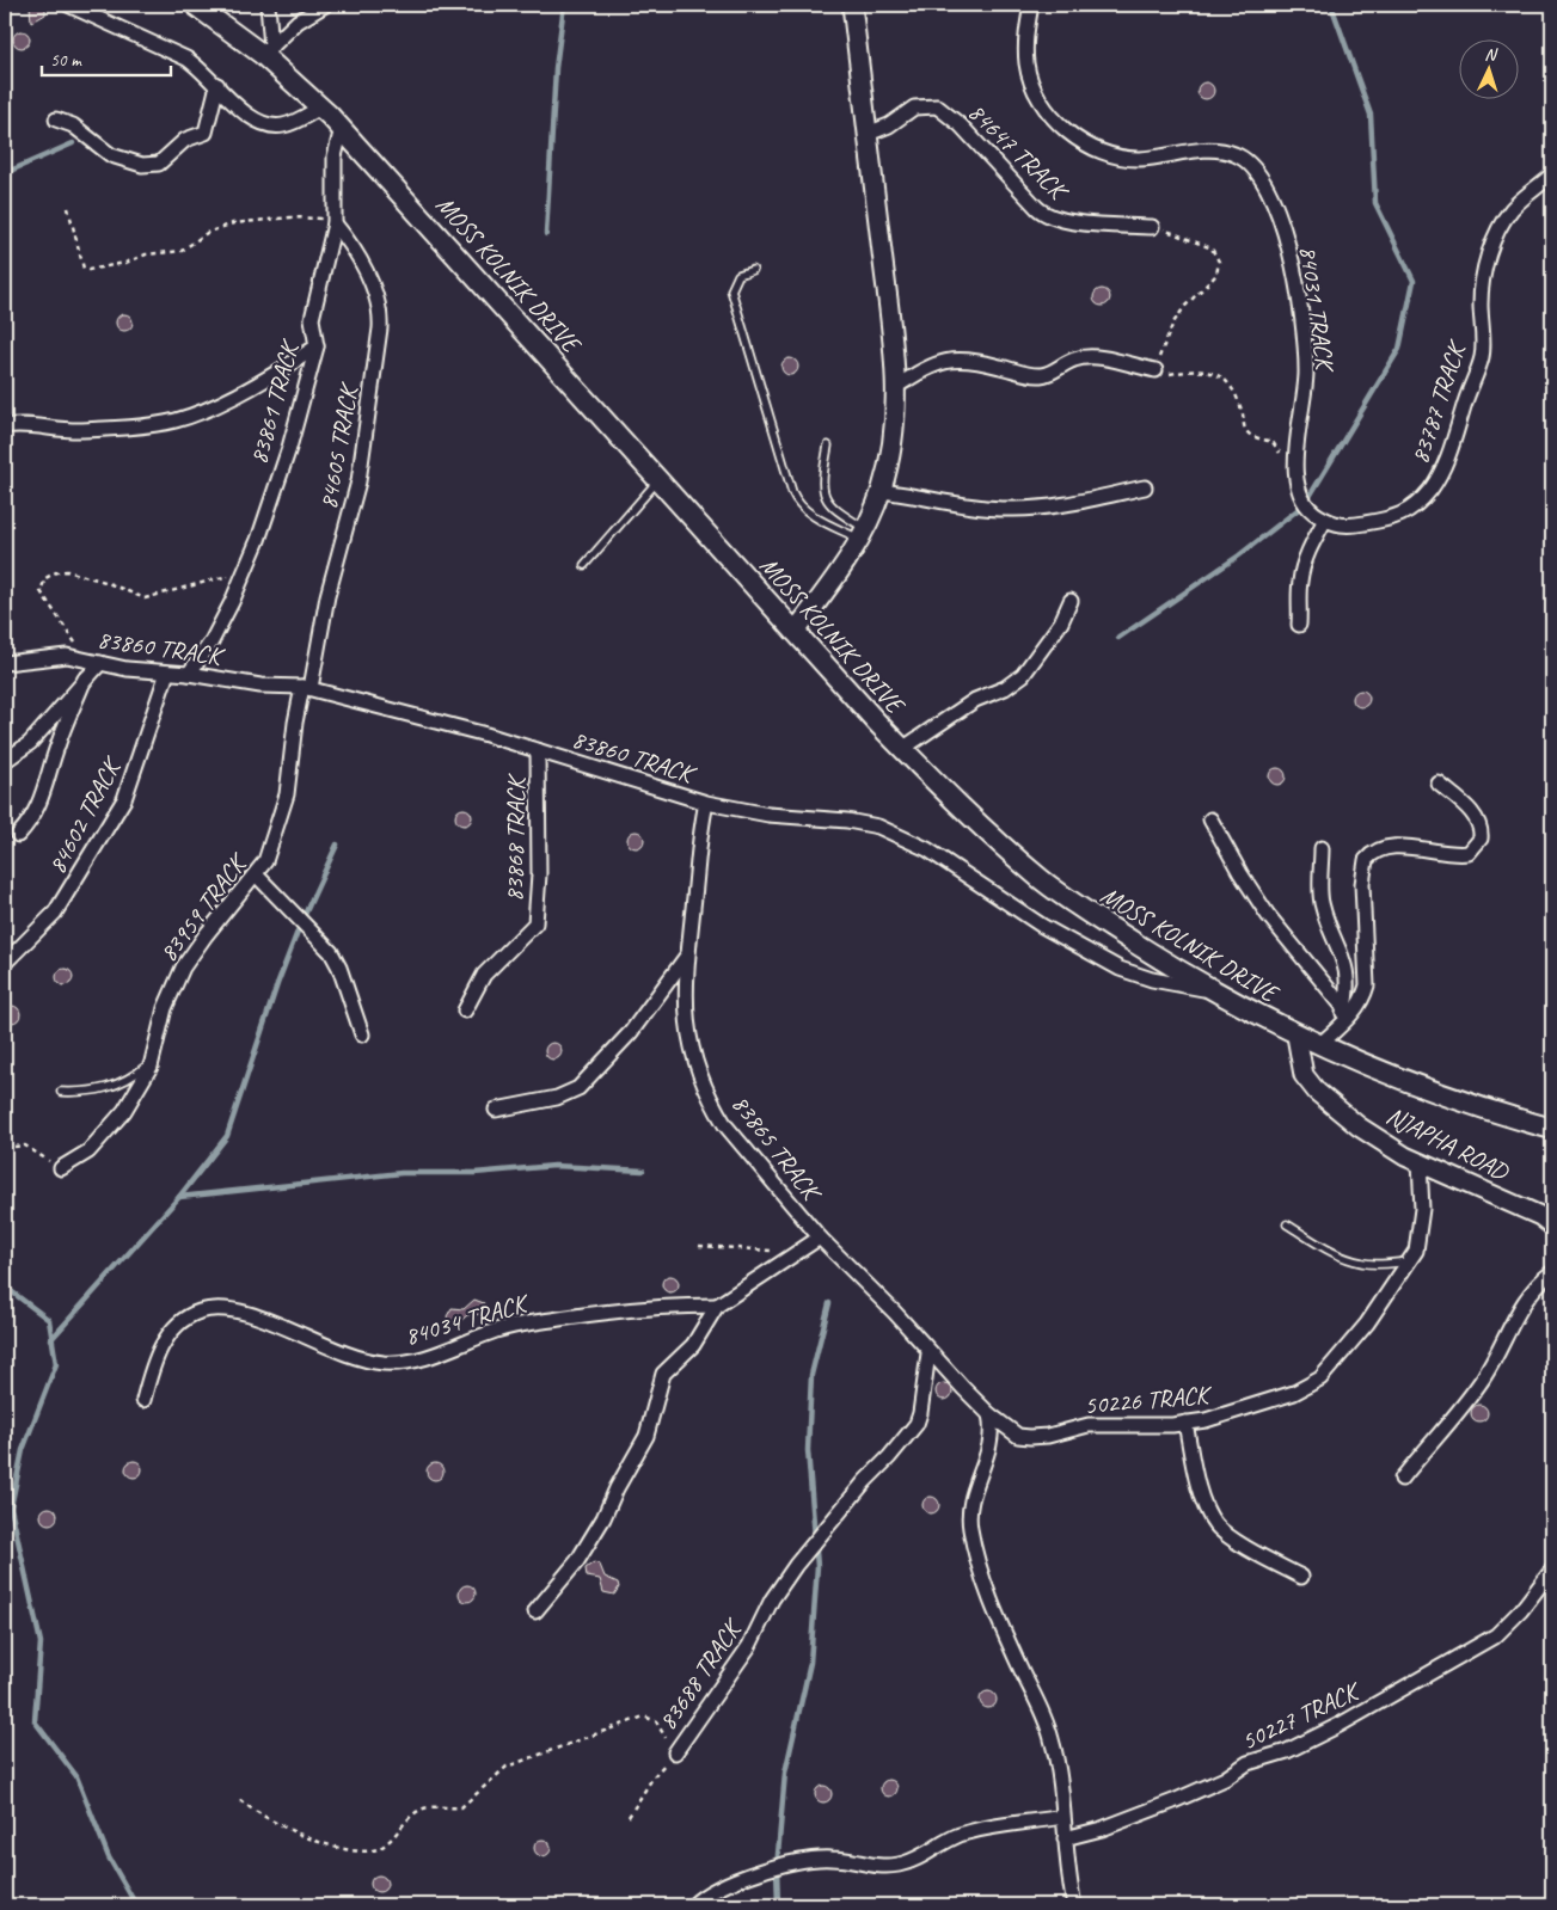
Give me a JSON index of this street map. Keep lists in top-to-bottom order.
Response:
{
  "streets": {
    "main road": ["MOSS KOLNIK DRIVE"],
    "street": [
      "84647 TRACK",
      "84031 TRACK",
      "83861 TRACK",
      "83787 TRACK",
      "84605 TRACK",
      "83860 TRACK",
      "84602 TRACK",
      "83868 TRACK",
      "83959 TRACK",
      "NJAPHA ROAD",
      "83865 TRACK",
      "84034 TRACK",
      "50226 TRACK",
      "83688 TRACK",
      "50227 TRACK"
    ]
  },
  "crossings": [
    ["MOSS KOLNIK DRIVE", "83861 TRACK"],
    ["MOSS KOLNIK DRIVE", "83860 TRACK"],
    ["MOSS KOLNIK DRIVE", "NJAPHA ROAD"],
    ["83861 TRACK", "84605 TRACK"],
    ["83861 TRACK", "83860 TRACK"],
    ["84605 TRACK", "83860 TRACK"],
    ["84605 TRACK", "83959 TRACK"],
    ["83860 TRACK", "84602 TRACK"],
    ["83860 TRACK", "83868 TRACK"],
    ["83860 TRACK", "83959 TRACK"],
    ["83860 TRACK", "83865 TRACK"],
    ["NJAPHA ROAD", "50226 TRACK"],
    ["83865 TRACK", "50226 TRACK"],
    ["83865 TRACK", "83688 TRACK"]
  ],
  "scale_bar": "50 m",
  "north": "top"
}
